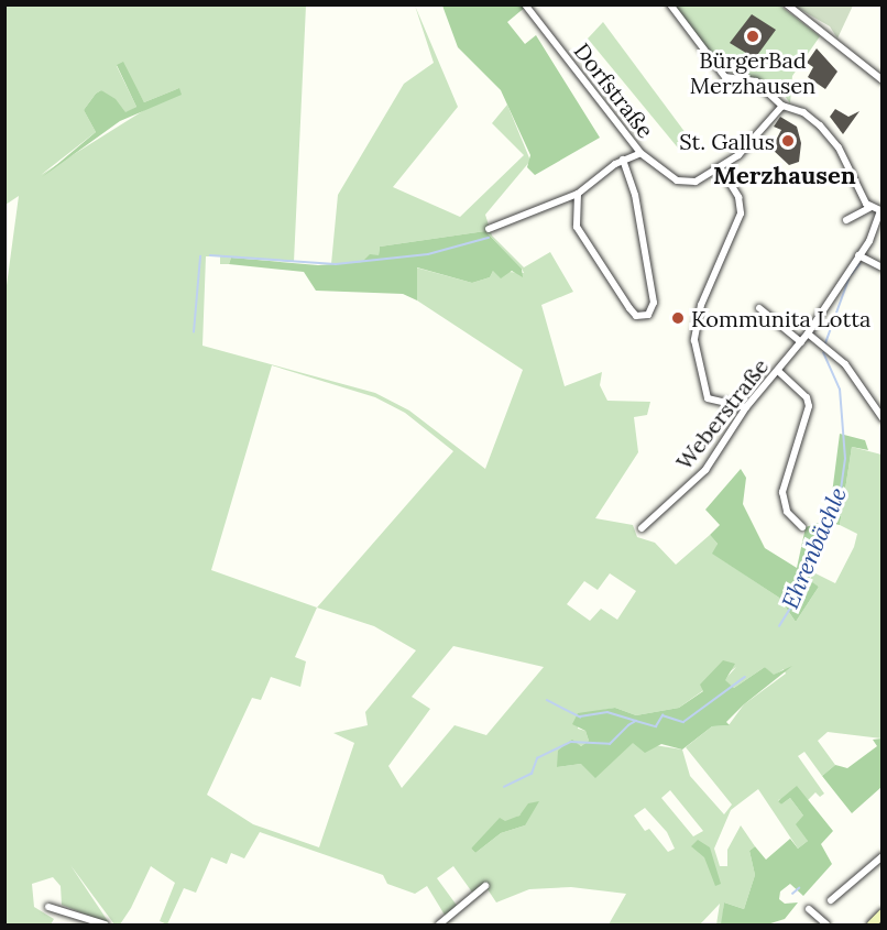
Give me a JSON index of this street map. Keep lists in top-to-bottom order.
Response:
{
  "streets": {
    "street": ["Dorfstraße", "Weberstraße"]
  },
  "districts": ["Merzhausen"],
  "water": ["Ehrenbächle"],
  "places": ["BürgerBad Merzhausen", "St. Gallus", "Kommunita Lotta"]
}
